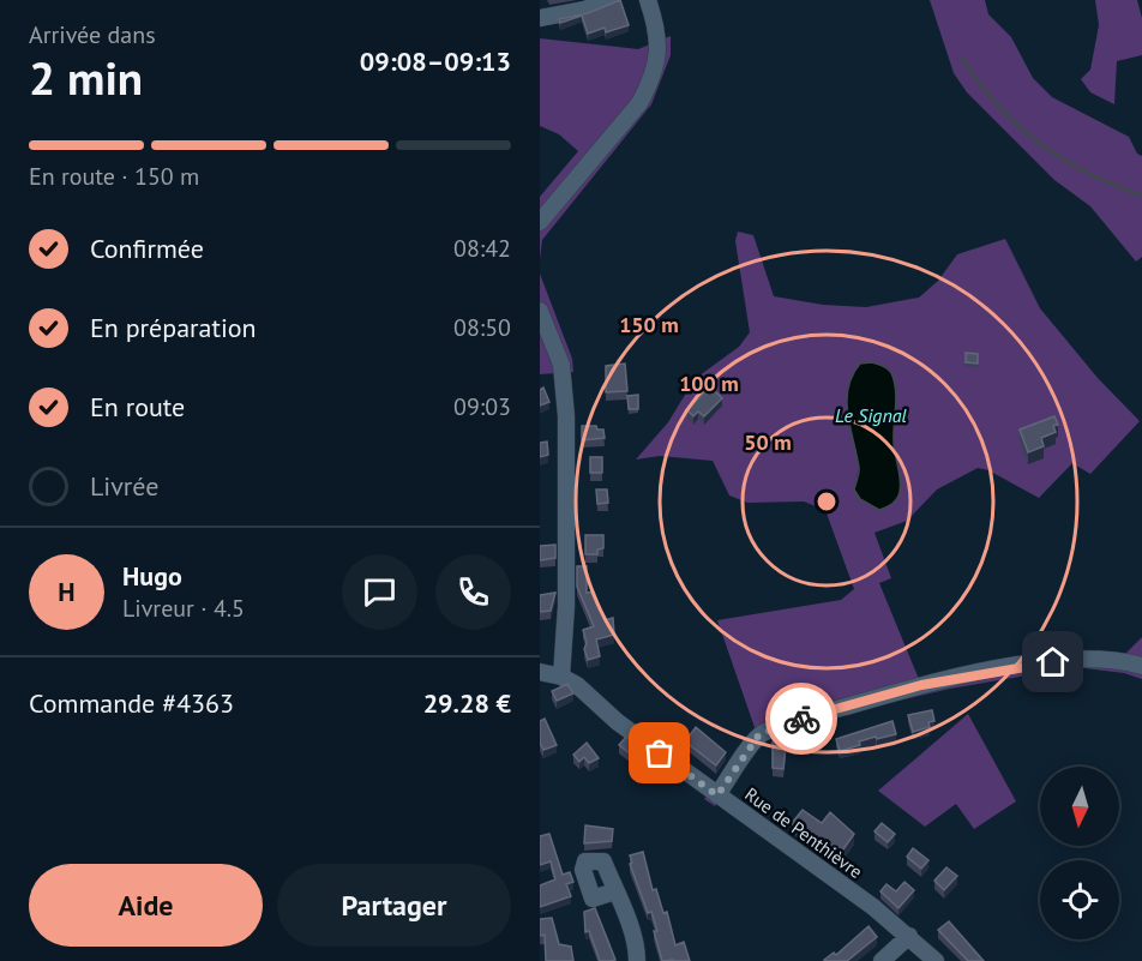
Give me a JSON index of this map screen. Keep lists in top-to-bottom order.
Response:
{
  "streets": {
    "street": ["Rue de Penthièvre"]
  },
  "water": ["Le Signal"],
  "north": "bottom",
  "page": {
    "heading": ["2 min", "Arrivée dans", "09:08–09:13"],
    "panel": [
      "Hugo",
      "Livreur · 4.5",
      "Commande #4363",
      "29.28 €"
    ],
    "bar": "En route · 150 m",
    "list": [
      ["Confirmée", "08:42"],
      ["En préparation", "08:50"],
      ["En route", "09:03"],
      "Livrée"
    ],
    "round": "H",
    "buttons": ["Aide", "Partager"]
  },
  "rings": ["150 m", "100 m", "50 m"]
}
